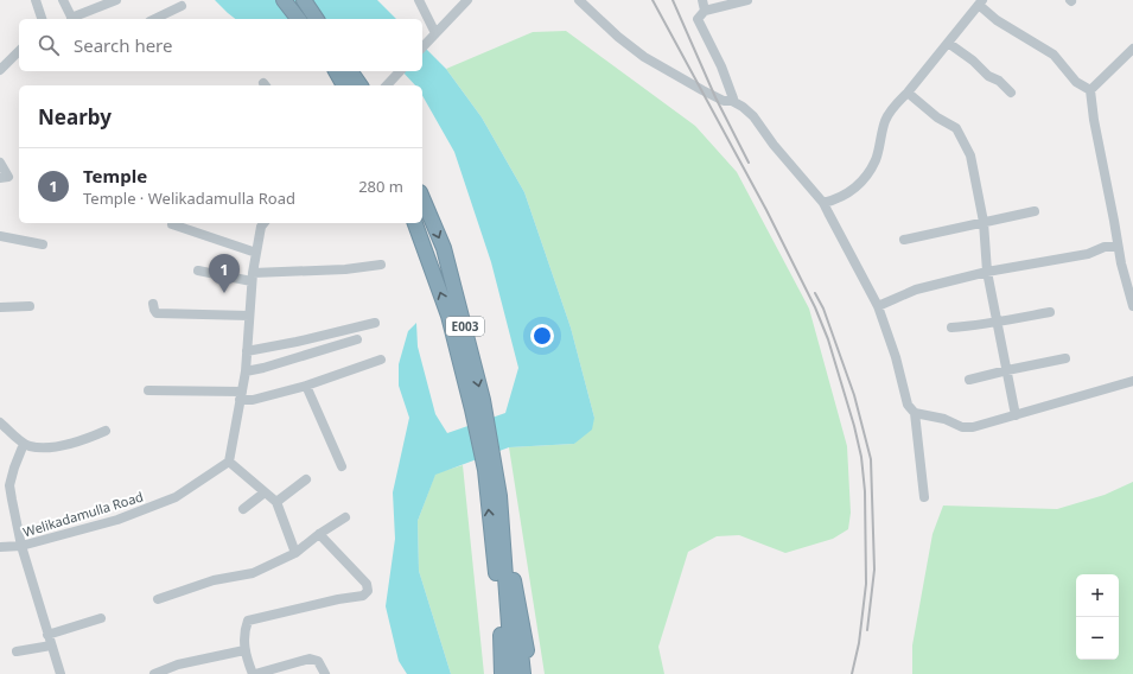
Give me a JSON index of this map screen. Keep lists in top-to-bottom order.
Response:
{
  "streets": {
    "highway": ["E003"],
    "street": ["Welikadamulla Road"]
  },
  "page": {
    "search": "Search here",
    "heading": "Nearby",
    "list": [
      {
        "mark": "1",
        "name": "Temple",
        "note": "Temple · Welikadamulla Road",
        "value": "280 m"
      }
    ],
    "pins": "1",
    "map_buttons": ["+", "−"]
  }
}
